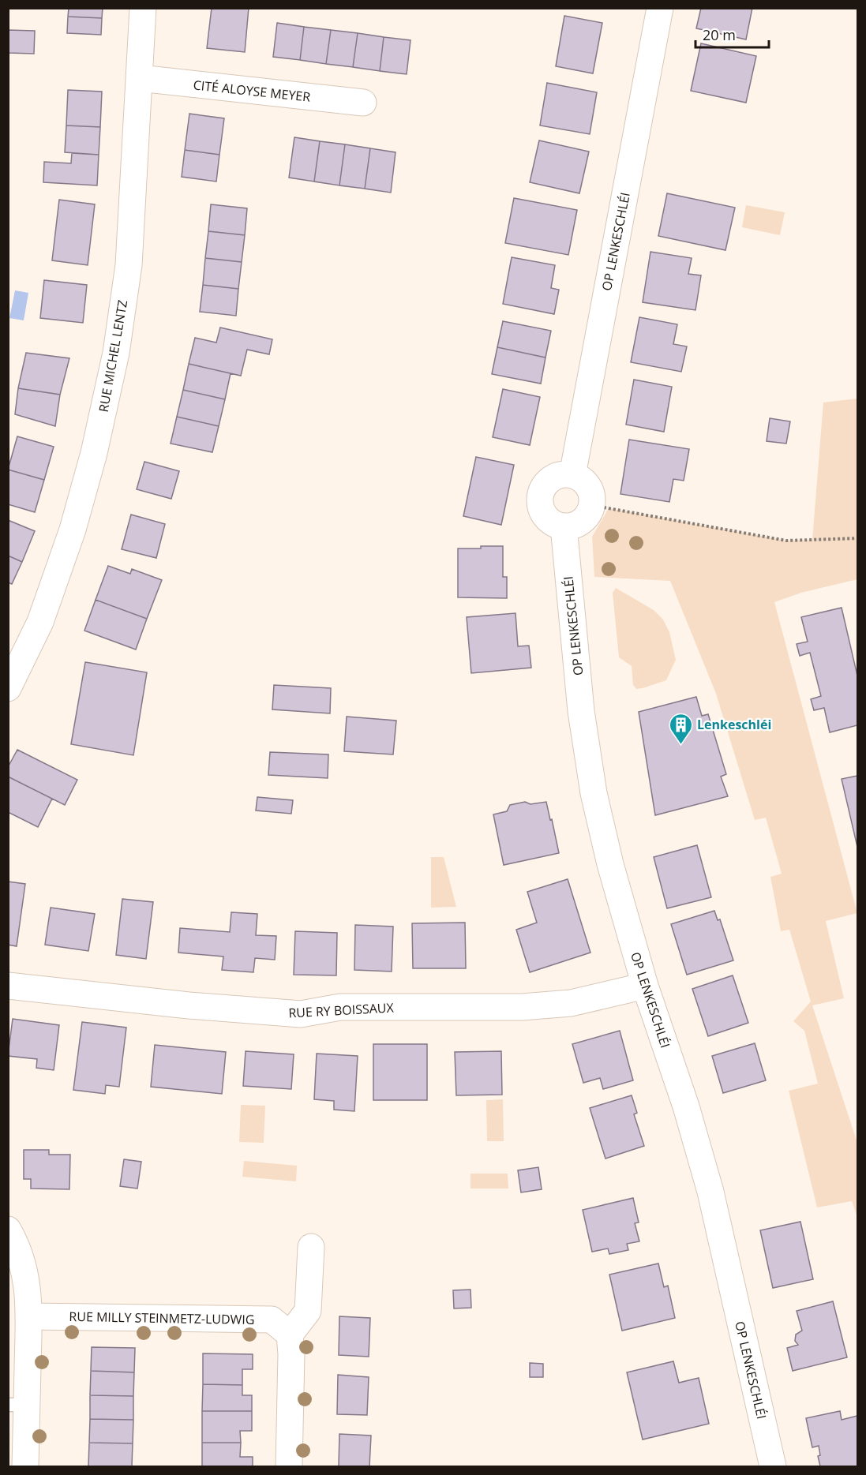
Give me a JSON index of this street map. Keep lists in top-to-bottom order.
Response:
{
  "streets": {
    "street": [
      "CITÉ ALOYSE MEYER",
      "OP LENKESCHLÉI",
      "RUE MICHEL LENTZ",
      "RUE RY BOISSAUX",
      "RUE MILLY STEINMETZ-LUDWIG"
    ]
  },
  "crossings": [
    ["CITÉ ALOYSE MEYER", "RUE MICHEL LENTZ"],
    ["OP LENKESCHLÉI", "RUE RY BOISSAUX"]
  ],
  "places": {
    "building": ["Lenkeschléi"]
  },
  "scale_bar": "20 m"
}
